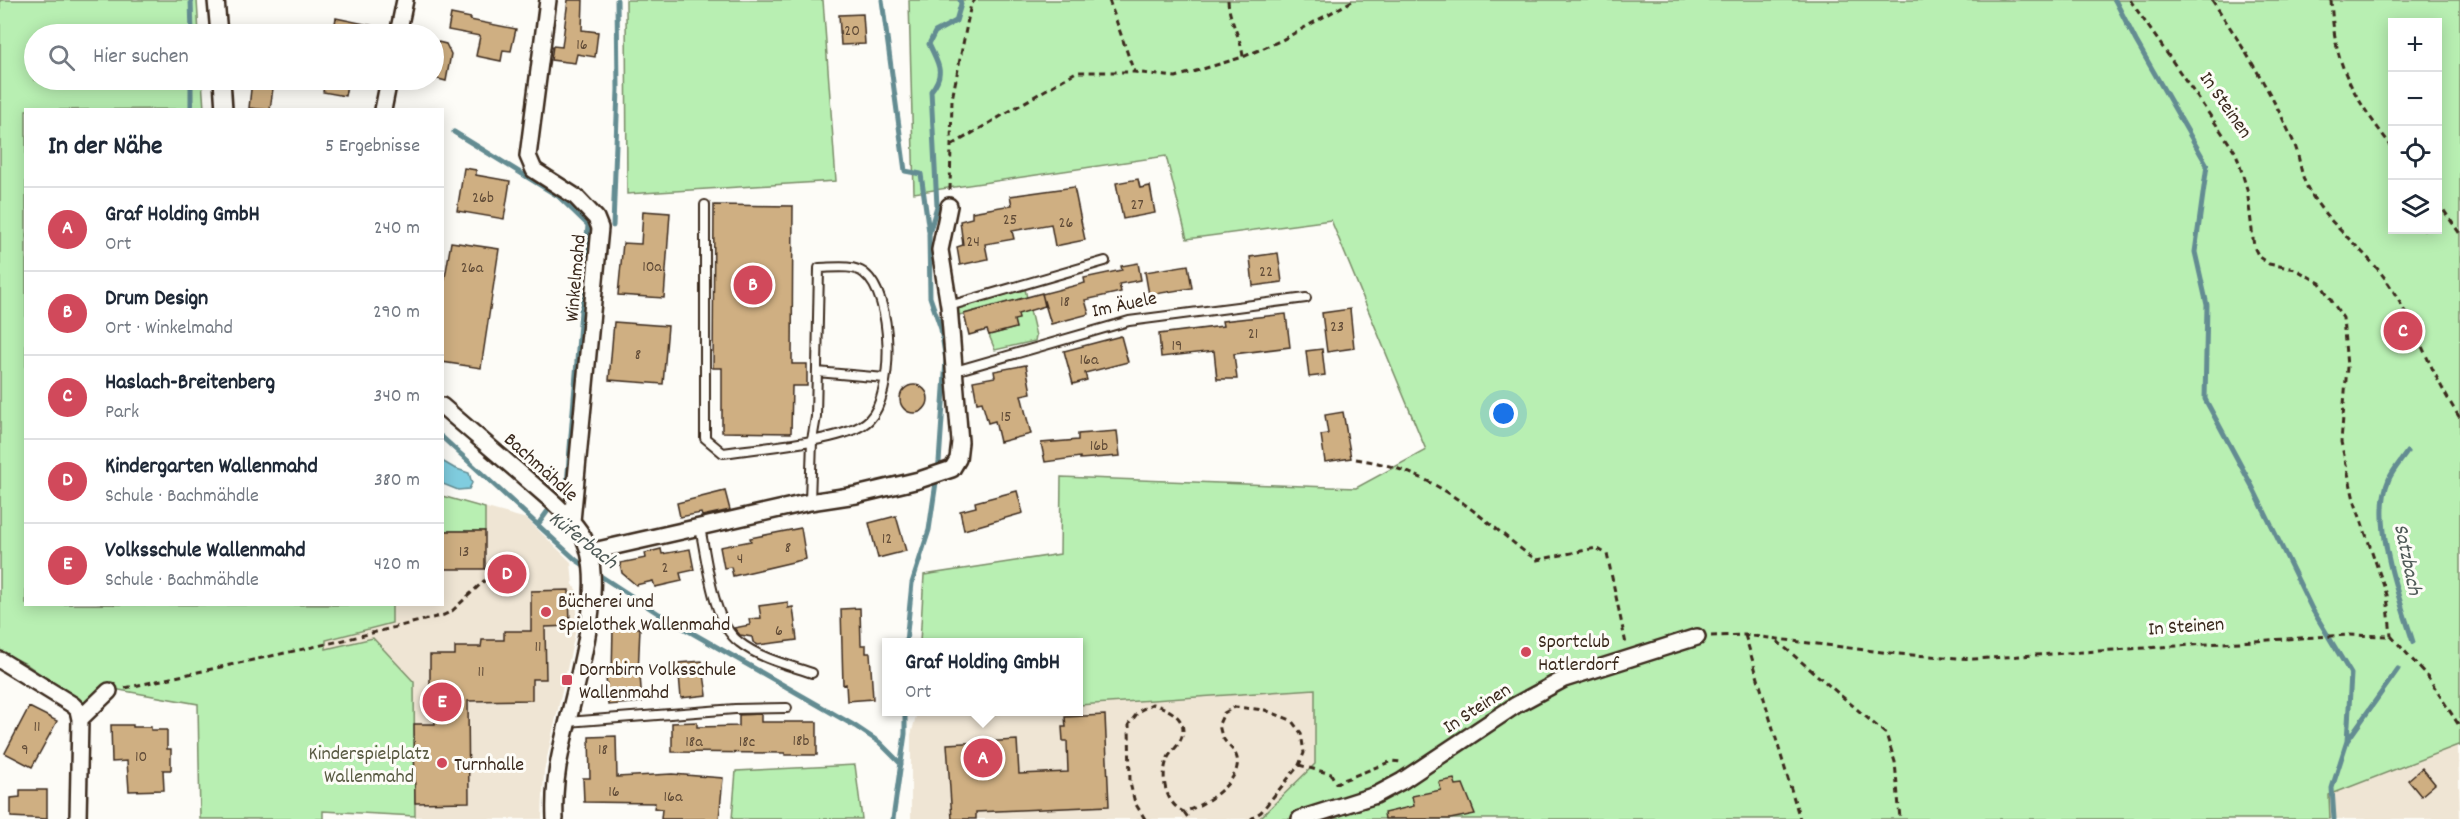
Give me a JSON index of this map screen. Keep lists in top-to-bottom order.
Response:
{
  "streets": {
    "street": ["In Steinen", "Winkelmahd", "Bachmähdle"],
    "lane": ["Im Äuele"]
  },
  "crossings": [
    ["Winkelmahd", "Bachmähdle"]
  ],
  "water": ["Küferbach", "Satzbach"],
  "parks": ["Kinderspielplatz Wallenmahd"],
  "places": {
    "other": ["Bücherei und Spielothek Wallenmahd", "Sportclub Hatlerdorf", "Turnhalle"],
    "transit": ["Dornbirn Volksschule Wallenmahd"]
  },
  "house_numbers": [
    "20",
    "16",
    "26b",
    "27",
    "25",
    "26",
    "24",
    "10a",
    "26a",
    "22",
    "18",
    "23",
    "21",
    "19",
    "8",
    "16a",
    "15",
    "16b",
    "12",
    "8",
    "13",
    "4",
    "2",
    "6",
    "11",
    "11",
    "11",
    "18b",
    "18a",
    "18c",
    "9",
    "18",
    "10",
    "16",
    "16a"
  ],
  "page": {
    "map_buttons": ["+", "−"],
    "search": "Hier suchen",
    "heading": ["In der Nähe", "5 Ergebnisse"],
    "list": [
      {
        "mark": "A",
        "name": "Graf Holding GmbH",
        "note": "Ort",
        "value": "240 m"
      },
      {
        "mark": "B",
        "name": "Drum Design",
        "note": "Ort · Winkelmahd",
        "value": "290 m"
      },
      {
        "mark": "C",
        "name": "Haslach-Breitenberg",
        "note": "Park",
        "value": "340 m"
      },
      {
        "mark": "D",
        "name": "Kindergarten Wallenmahd",
        "note": "Schule · Bachmähdle",
        "value": "380 m"
      },
      {
        "mark": "E",
        "name": "Volksschule Wallenmahd",
        "note": "Schule · Bachmähdle",
        "value": "420 m"
      }
    ],
    "pins": [
      "B",
      "C",
      "D",
      "E",
      "A"
    ],
    "popup": ["Graf Holding GmbH", "Ort"]
  }
}
